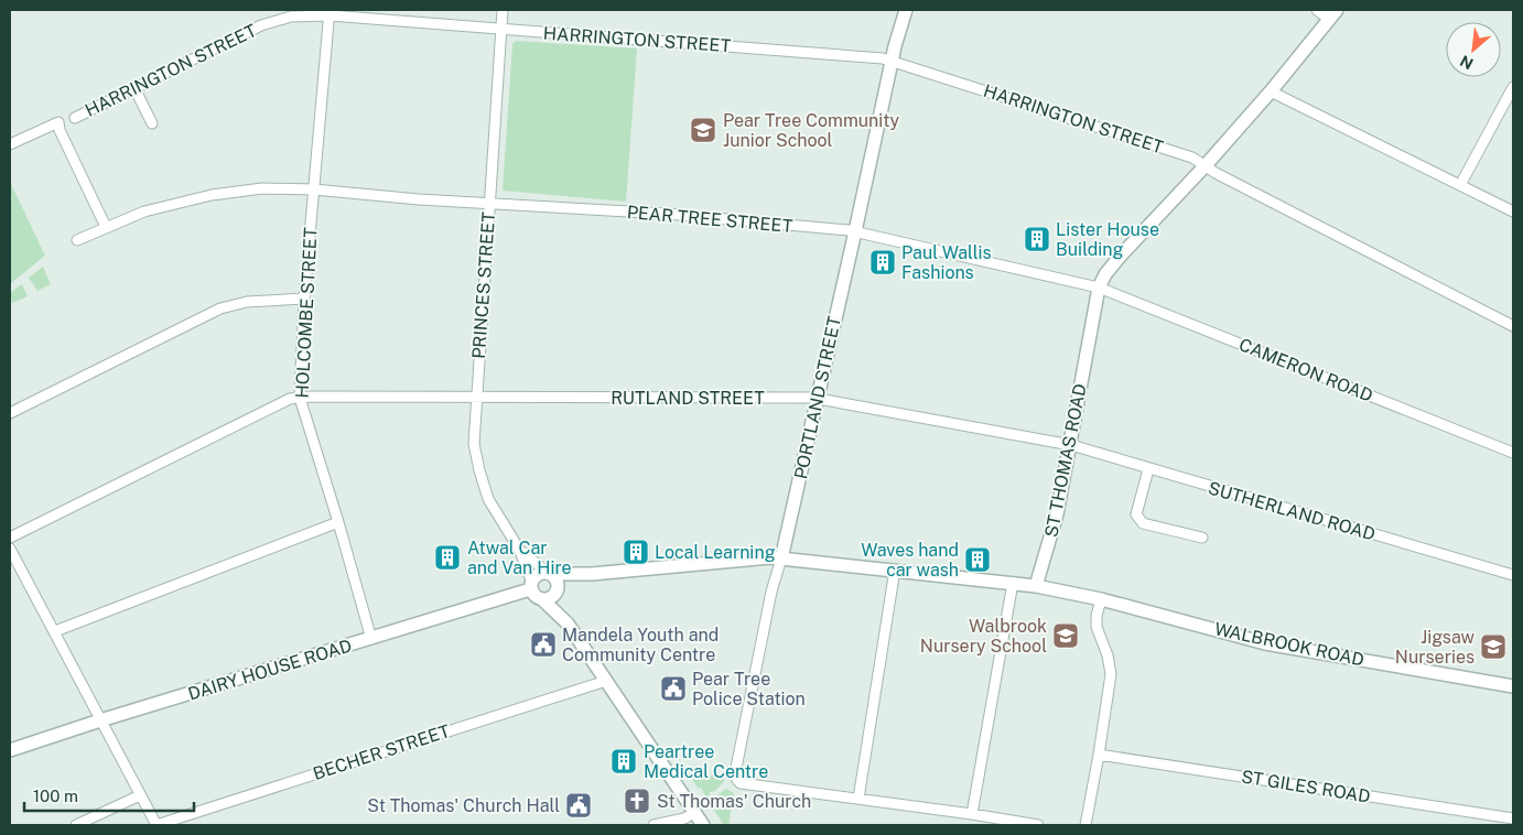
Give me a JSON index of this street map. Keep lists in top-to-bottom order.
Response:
{
  "streets": {
    "street": [
      "HARRINGTON STREET",
      "PEAR TREE STREET",
      "PRINCES STREET",
      "HOLCOMBE STREET",
      "CAMERON ROAD",
      "RUTLAND STREET",
      "PORTLAND STREET",
      "ST THOMAS ROAD",
      "SUTHERLAND ROAD",
      "WALBROOK ROAD",
      "DAIRY HOUSE ROAD",
      "BECHER STREET",
      "ST GILES ROAD"
    ]
  },
  "crossings": [
    ["HARRINGTON STREET", "PRINCES STREET"],
    ["HARRINGTON STREET", "HOLCOMBE STREET"],
    ["HARRINGTON STREET", "PORTLAND STREET"],
    ["HARRINGTON STREET", "ST THOMAS ROAD"],
    ["PEAR TREE STREET", "PRINCES STREET"],
    ["PEAR TREE STREET", "HOLCOMBE STREET"],
    ["PEAR TREE STREET", "CAMERON ROAD"],
    ["PEAR TREE STREET", "PORTLAND STREET"],
    ["PEAR TREE STREET", "ST THOMAS ROAD"],
    ["PRINCES STREET", "RUTLAND STREET"],
    ["PRINCES STREET", "DAIRY HOUSE ROAD"],
    ["HOLCOMBE STREET", "RUTLAND STREET"],
    ["HOLCOMBE STREET", "DAIRY HOUSE ROAD"],
    ["CAMERON ROAD", "ST THOMAS ROAD"],
    ["RUTLAND STREET", "PORTLAND STREET"],
    ["RUTLAND STREET", "ST THOMAS ROAD"],
    ["RUTLAND STREET", "SUTHERLAND ROAD"],
    ["ST THOMAS ROAD", "SUTHERLAND ROAD"],
    ["ST THOMAS ROAD", "WALBROOK ROAD"]
  ],
  "places": {
    "school or university": ["Pear Tree Community Junior School", "Walbrook Nursery School", "Jigsaw Nurseries"],
    "building": [
      "Lister House Building",
      "Paul Wallis Fashions",
      "Local Learning",
      "Atwal Car and Van Hire",
      "Waves hand car wash",
      "Peartree Medical Centre"
    ],
    "public building": ["Mandela Youth and Community Centre", "Pear Tree Police Station", "St Thomas' Church Hall"],
    "church": ["St Thomas' Church"]
  },
  "scale_bar": "100 m",
  "north": "bottom left"
}
